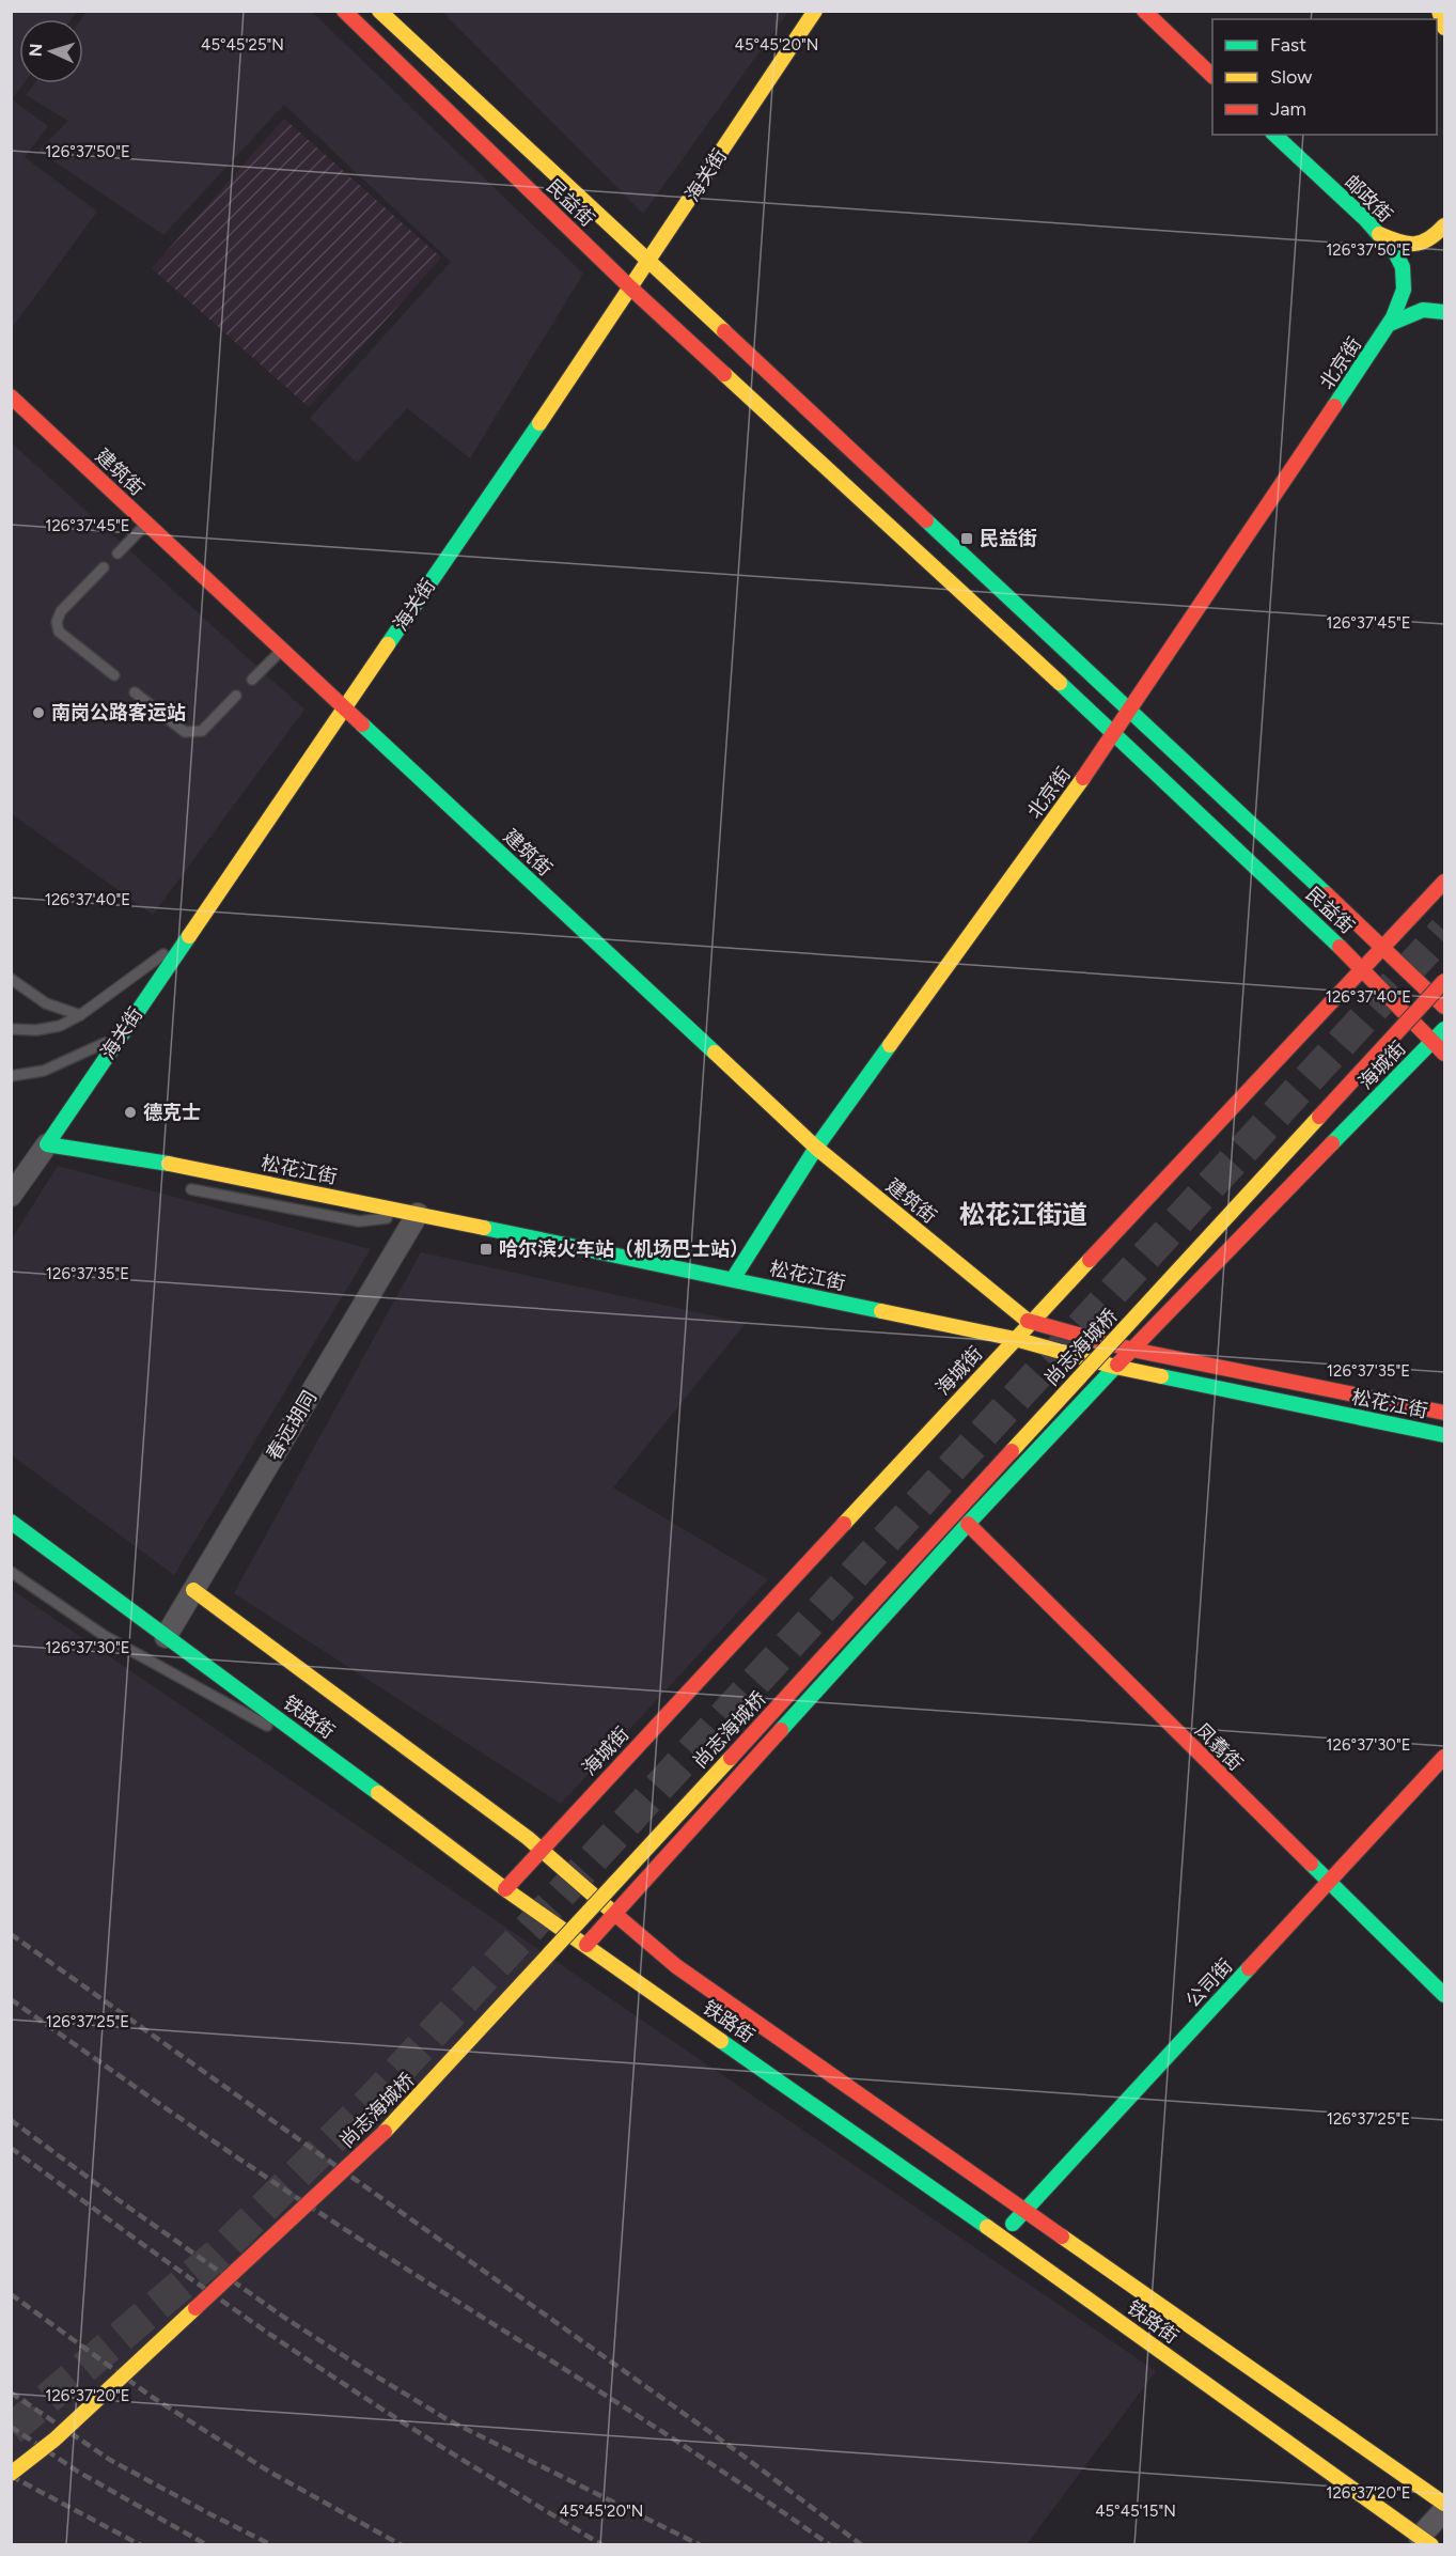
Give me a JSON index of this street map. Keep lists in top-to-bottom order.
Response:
{
  "streets": {
    "main road": [
      "海关街",
      "邮政街",
      "民益街",
      "北京街",
      "建筑街",
      "海城街",
      "松花江街",
      "尚志海城桥",
      "铁路街",
      "凤翥街",
      "公司街"
    ],
    "street": ["春远胡同"]
  },
  "crossings": [
    ["海关街", "民益街"],
    ["海关街", "建筑街"],
    ["海关街", "松花江街"],
    ["邮政街", "北京街"],
    ["民益街", "北京街"],
    ["民益街", "海城街"],
    ["北京街", "建筑街"],
    ["北京街", "松花江街"],
    ["建筑街", "海城街"],
    ["建筑街", "松花江街"],
    ["海城街", "松花江街"],
    ["海城街", "铁路街"],
    ["海城街", "凤翥街"],
    ["松花江街", "春远胡同"],
    ["春远胡同", "铁路街"],
    ["铁路街", "公司街"],
    ["凤翥街", "公司街"]
  ],
  "districts": ["松花江街道"],
  "places": {
    "transit": ["民益街", "哈尔滨火车站（机场巴士站）"],
    "other": ["南岗公路客运站", "德克士"]
  },
  "legend": ["Fast", "Slow", "Jam"],
  "north": "left",
  "coordinates": [
    "45°45'25\"N",
    "45°45'20\"N",
    "126°37'50\"E",
    "126°37'45\"E",
    "126°37'40\"E",
    "126°37'35\"E",
    "126°37'30\"E",
    "126°37'25\"E",
    "126°37'20\"E",
    "45°45'15\"N"
  ]
}
